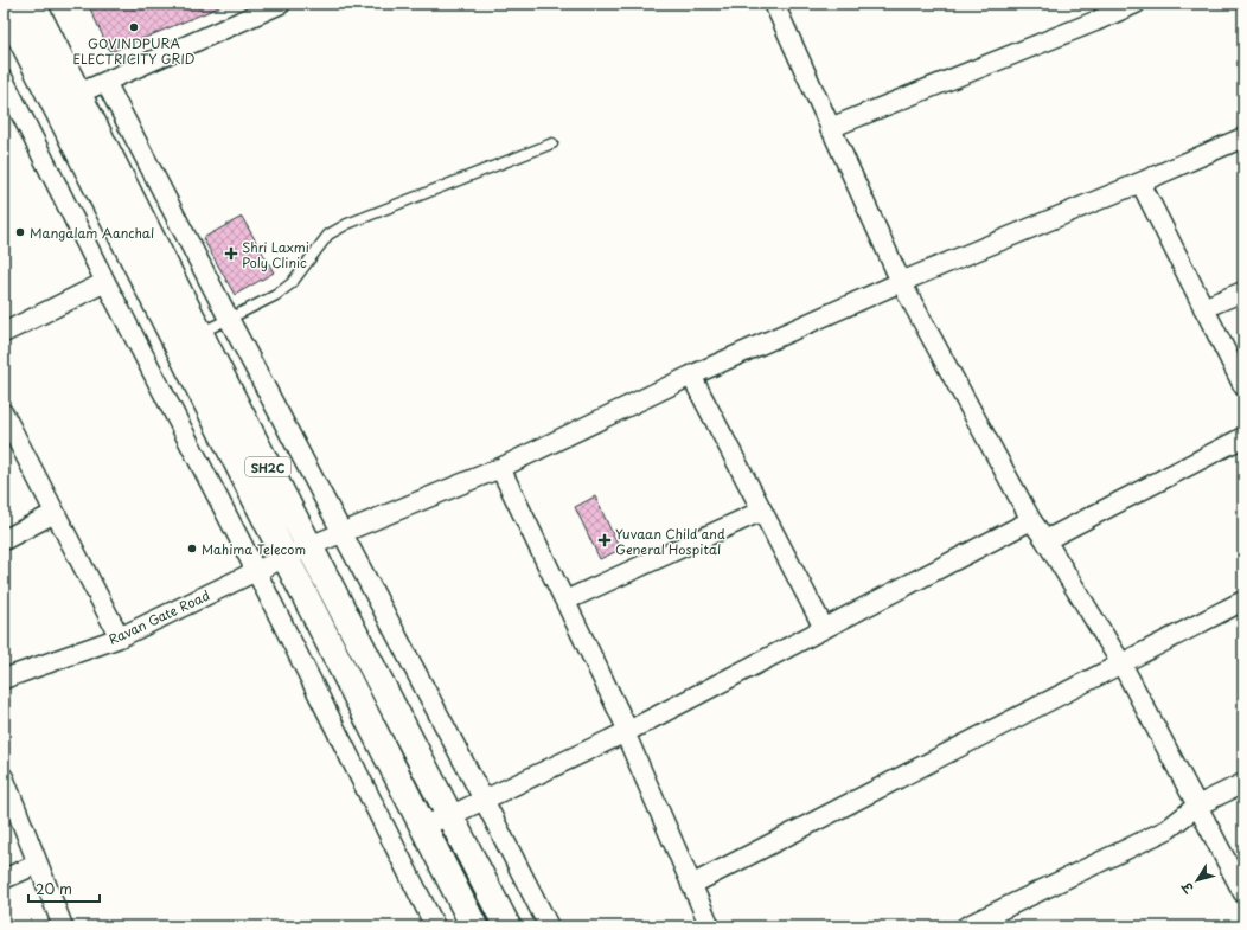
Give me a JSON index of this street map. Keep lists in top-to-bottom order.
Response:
{
  "streets": {
    "main road": ["SH2C"],
    "street": ["Ravan Gate Road"]
  },
  "crossings": [
    ["SH2C", "Ravan Gate Road"]
  ],
  "places": {
    "other": ["GOVINDPURA ELECTRICITY GRID", "Mangalam Aanchal", "Mahima Telecom"],
    "health": ["Shri Laxmi Poly Clinic", "Yuvaan Child and General Hospital"]
  },
  "scale_bar": "20 m",
  "north": "bottom left"
}
